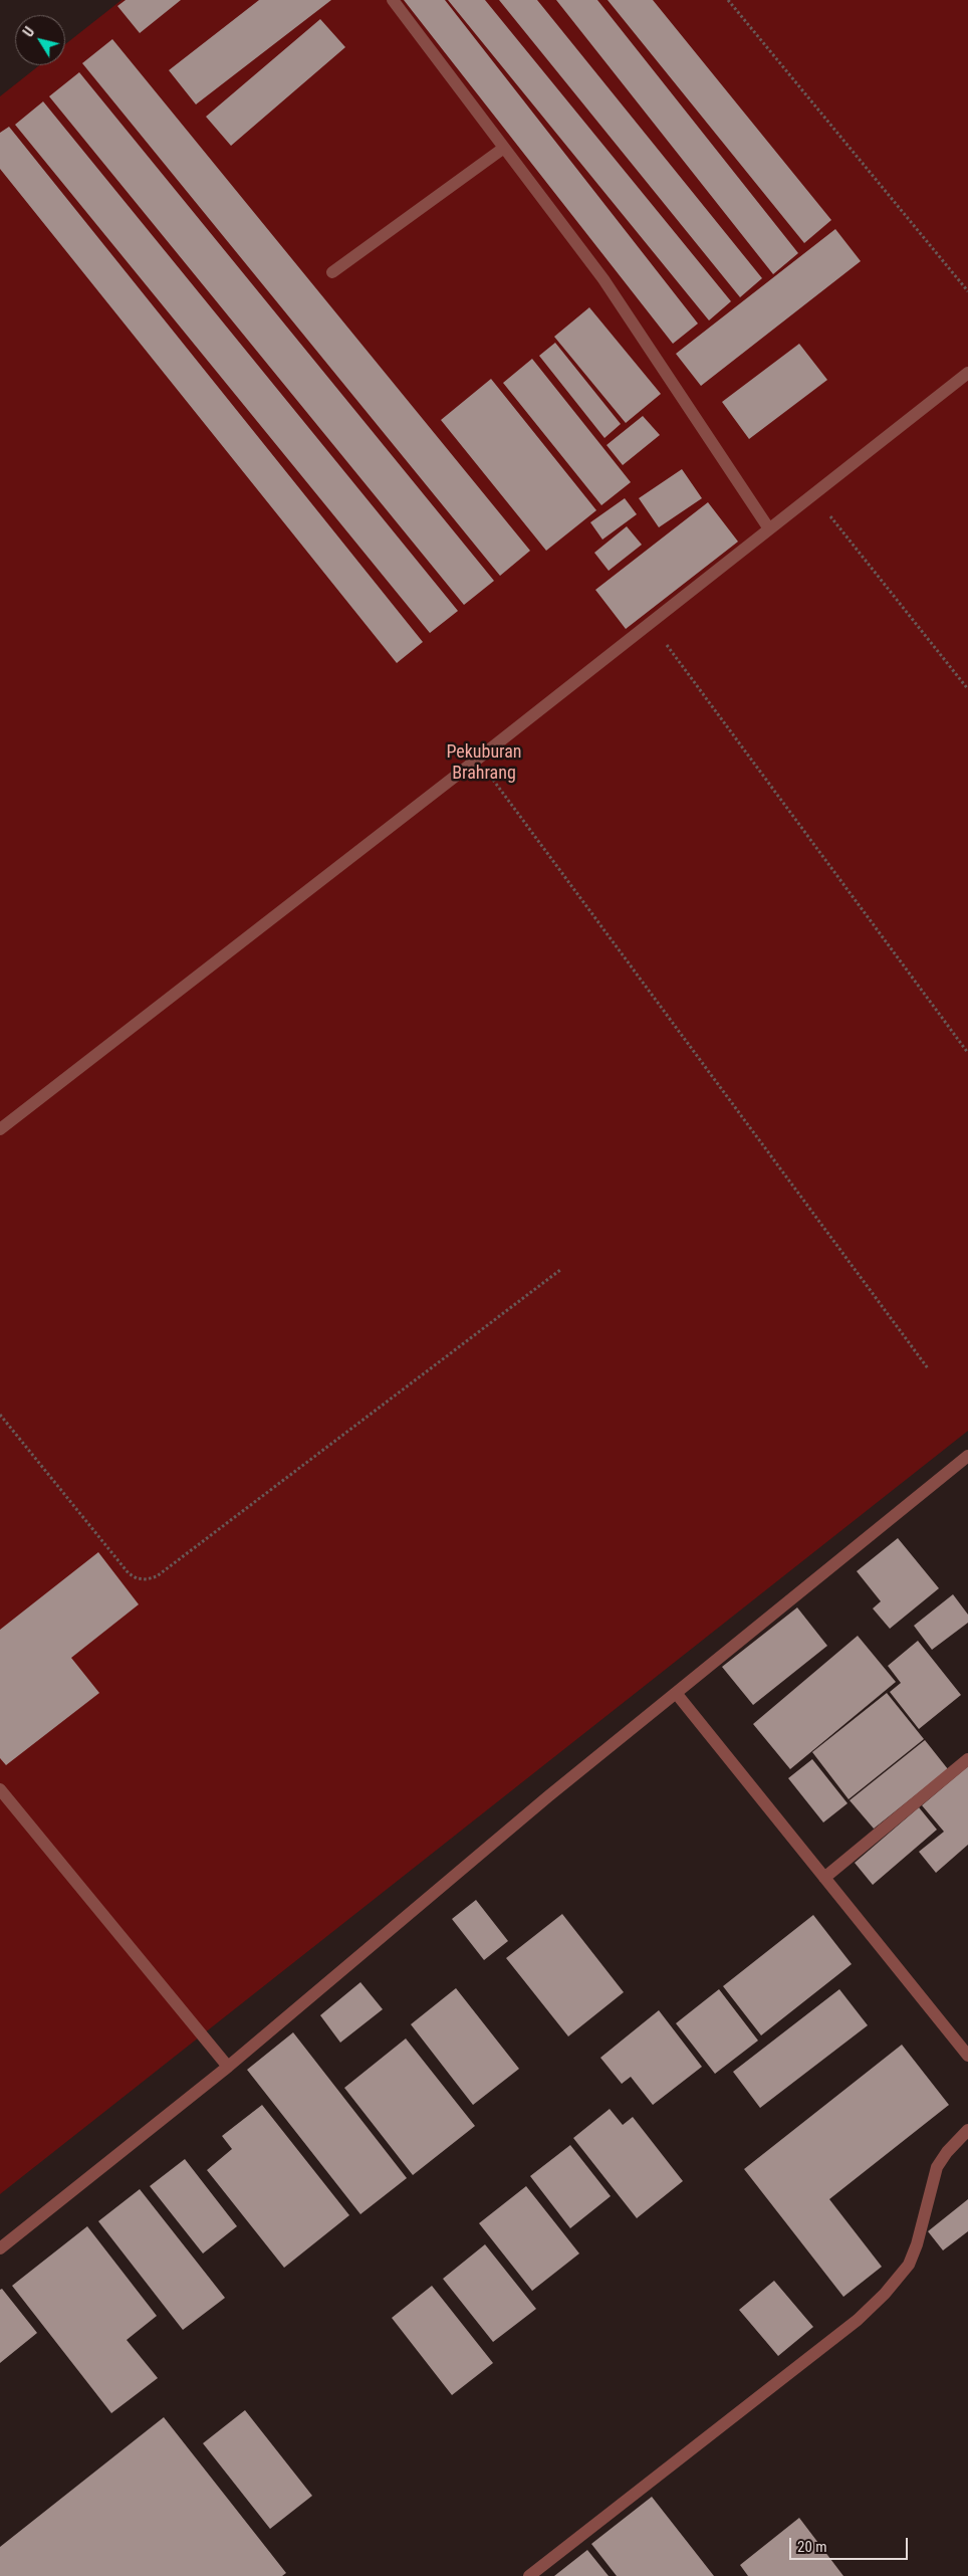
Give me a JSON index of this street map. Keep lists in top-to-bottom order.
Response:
{
  "parks": ["Pekuburan Brahrang"],
  "scale_bar": "20 m",
  "north": "top left"
}
